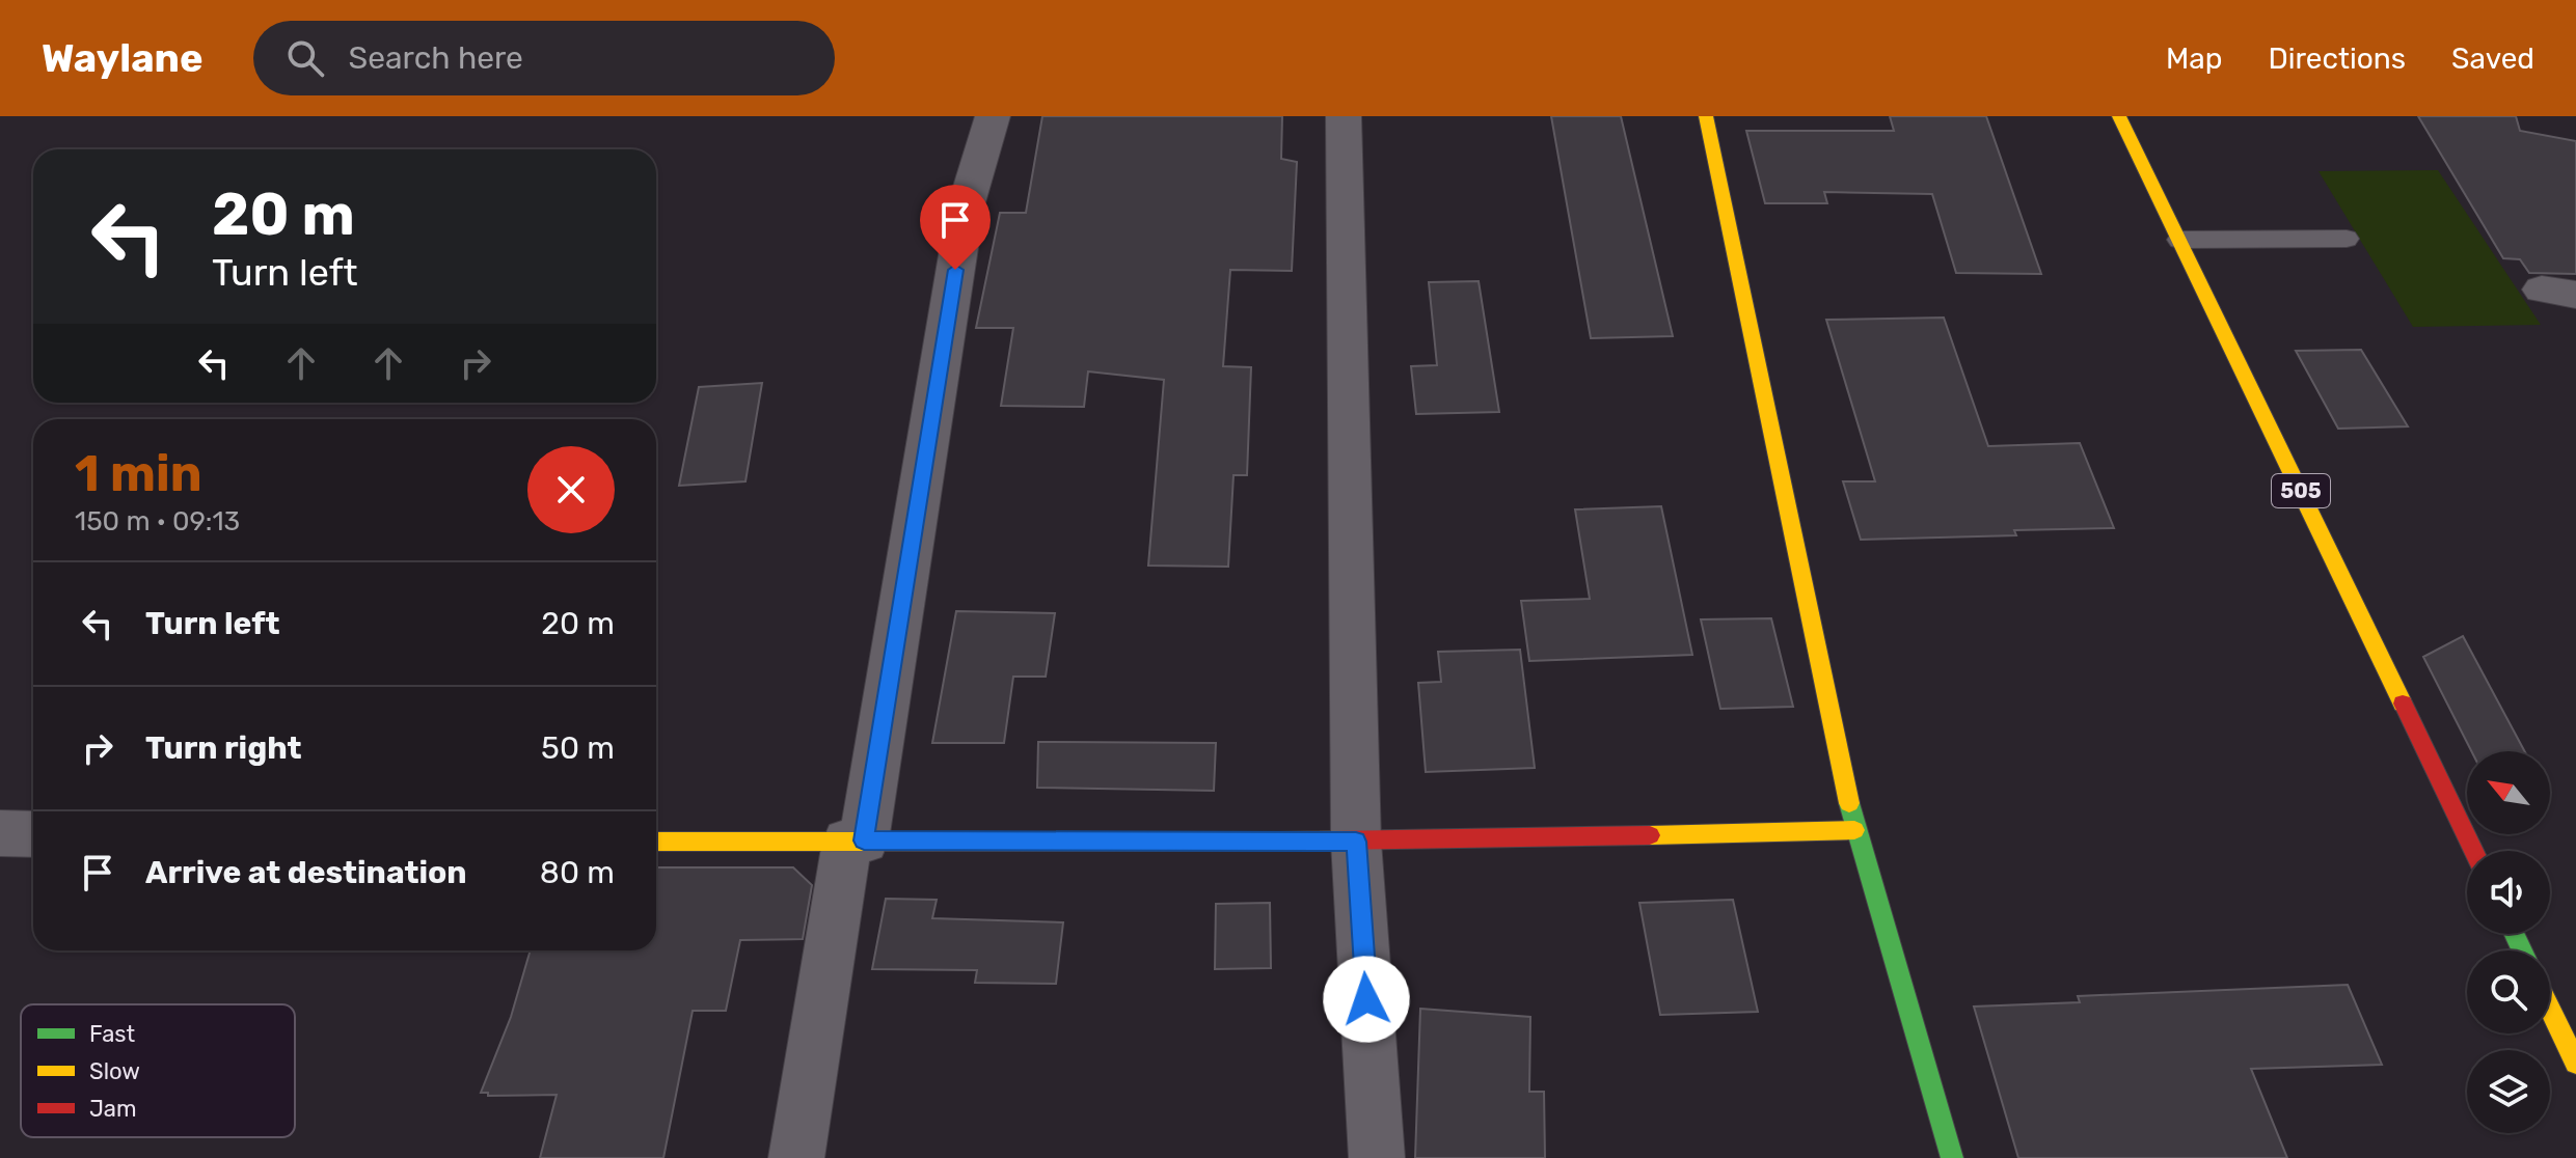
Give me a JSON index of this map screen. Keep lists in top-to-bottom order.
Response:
{
  "streets": {
    "street": ["505"]
  },
  "legend": ["Fast", "Slow", "Jam"],
  "north": "top left",
  "page": {
    "header": "Waylane",
    "search": "Search here",
    "nav": ["Map", "Directions", "Saved"],
    "turn": ["20 m", "Turn left"],
    "heading": ["1 min", "150 m · 09:13"],
    "list": [
      {
        "name": "Turn left",
        "value": "20 m"
      },
      {
        "name": "Turn right",
        "value": "50 m"
      },
      {
        "name": "Arrive at destination",
        "value": "80 m"
      }
    ]
  }
}
